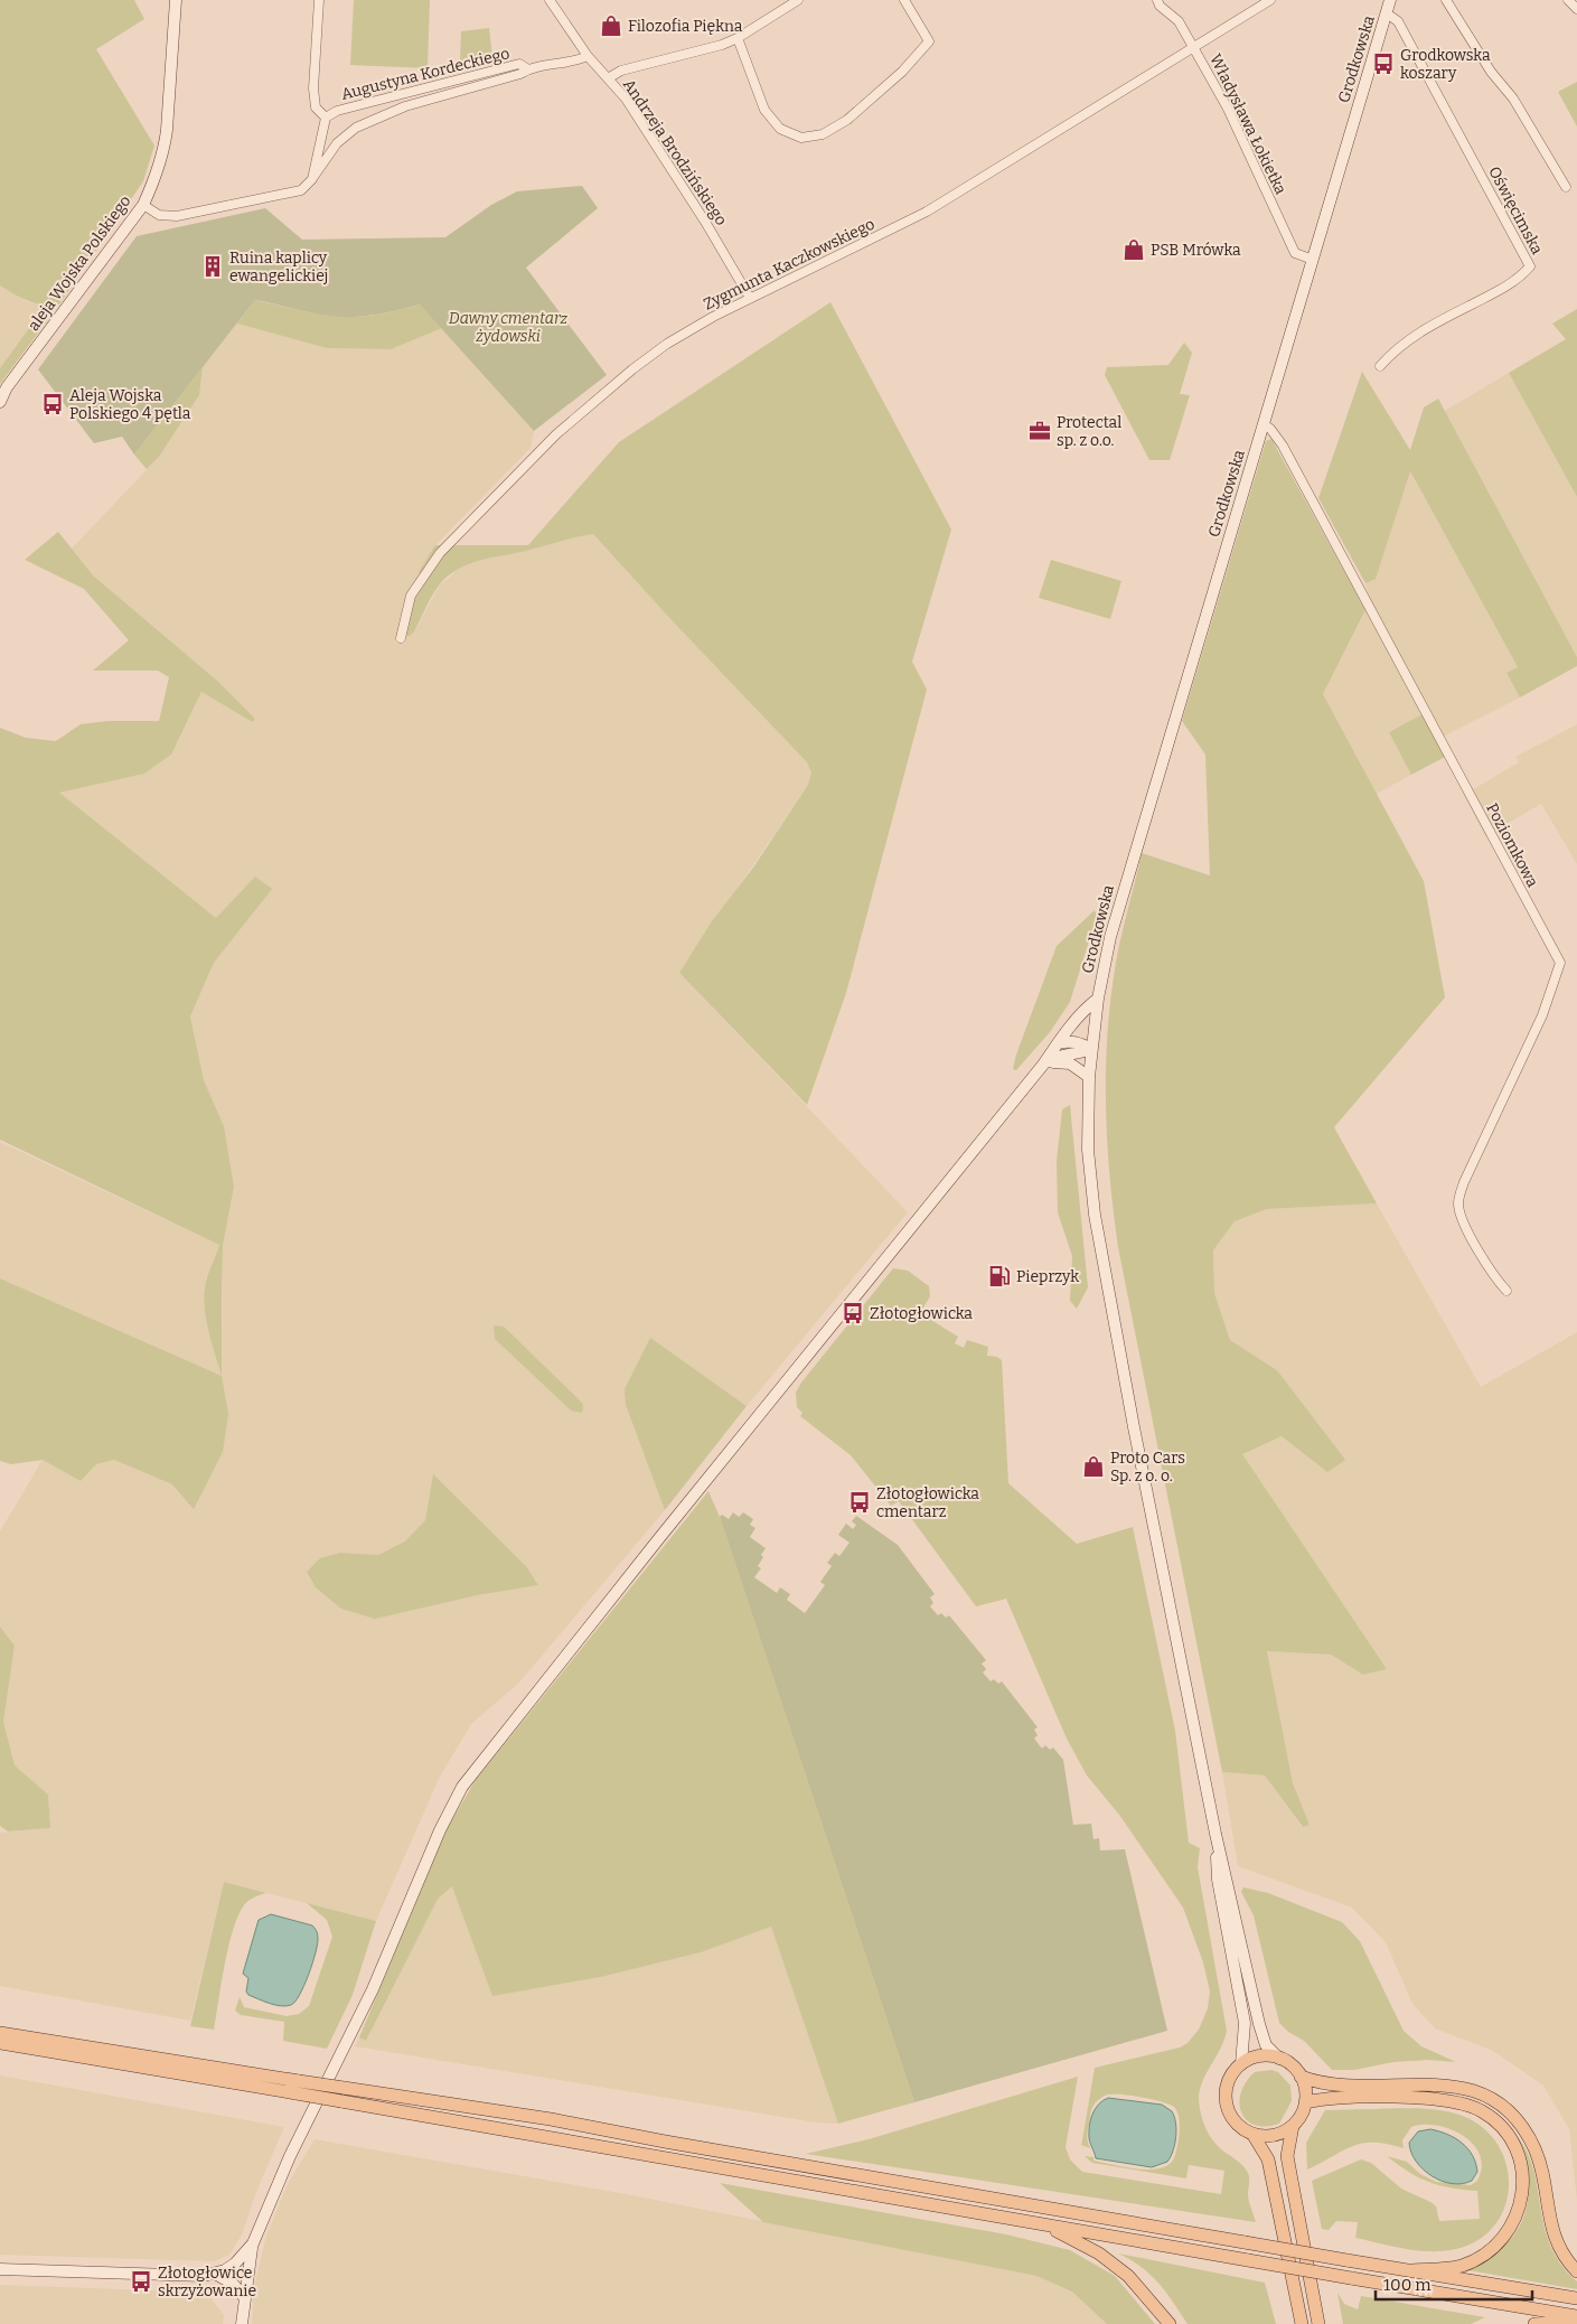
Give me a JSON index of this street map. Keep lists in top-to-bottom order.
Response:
{
  "streets": {
    "main road": ["Grodkowska", "aleja Wojska Polskiego"],
    "street": [
      "Augustyna Kordeckiego",
      "Władysława Łokietka",
      "Andrzeja Brodzińskiego",
      "Oświęcimska",
      "Zygmunta Kaczkowskiego",
      "Poziomkowa"
    ]
  },
  "crossings": [
    ["Grodkowska", "Władysława Łokietka"],
    ["Grodkowska", "Oświęcimska"],
    ["Grodkowska", "Poziomkowa"],
    ["Augustyna Kordeckiego", "Andrzeja Brodzińskiego"],
    ["Augustyna Kordeckiego", "aleja Wojska Polskiego"],
    ["Władysława Łokietka", "Zygmunta Kaczkowskiego"],
    ["Andrzeja Brodzińskiego", "Zygmunta Kaczkowskiego"]
  ],
  "parks": ["Dawny cmentarz żydowski"],
  "places": {
    "shop": ["Filozofia Piękna", "PSB Mrówka", "Proto Cars Sp. z o. o."],
    "bus stop": [
      "Grodkowska koszary",
      "Aleja Wojska Polskiego 4 pętla",
      "Złotogłowicka",
      "Złotogłowicka cmentarz",
      "Złotogłowice skrzyżowanie"
    ],
    "building": ["Ruina kaplicy ewangelickiej"],
    "office": ["Protectal sp. z o.o."],
    "fuel station": ["Pieprzyk"]
  },
  "scale_bar": "100 m"
}
